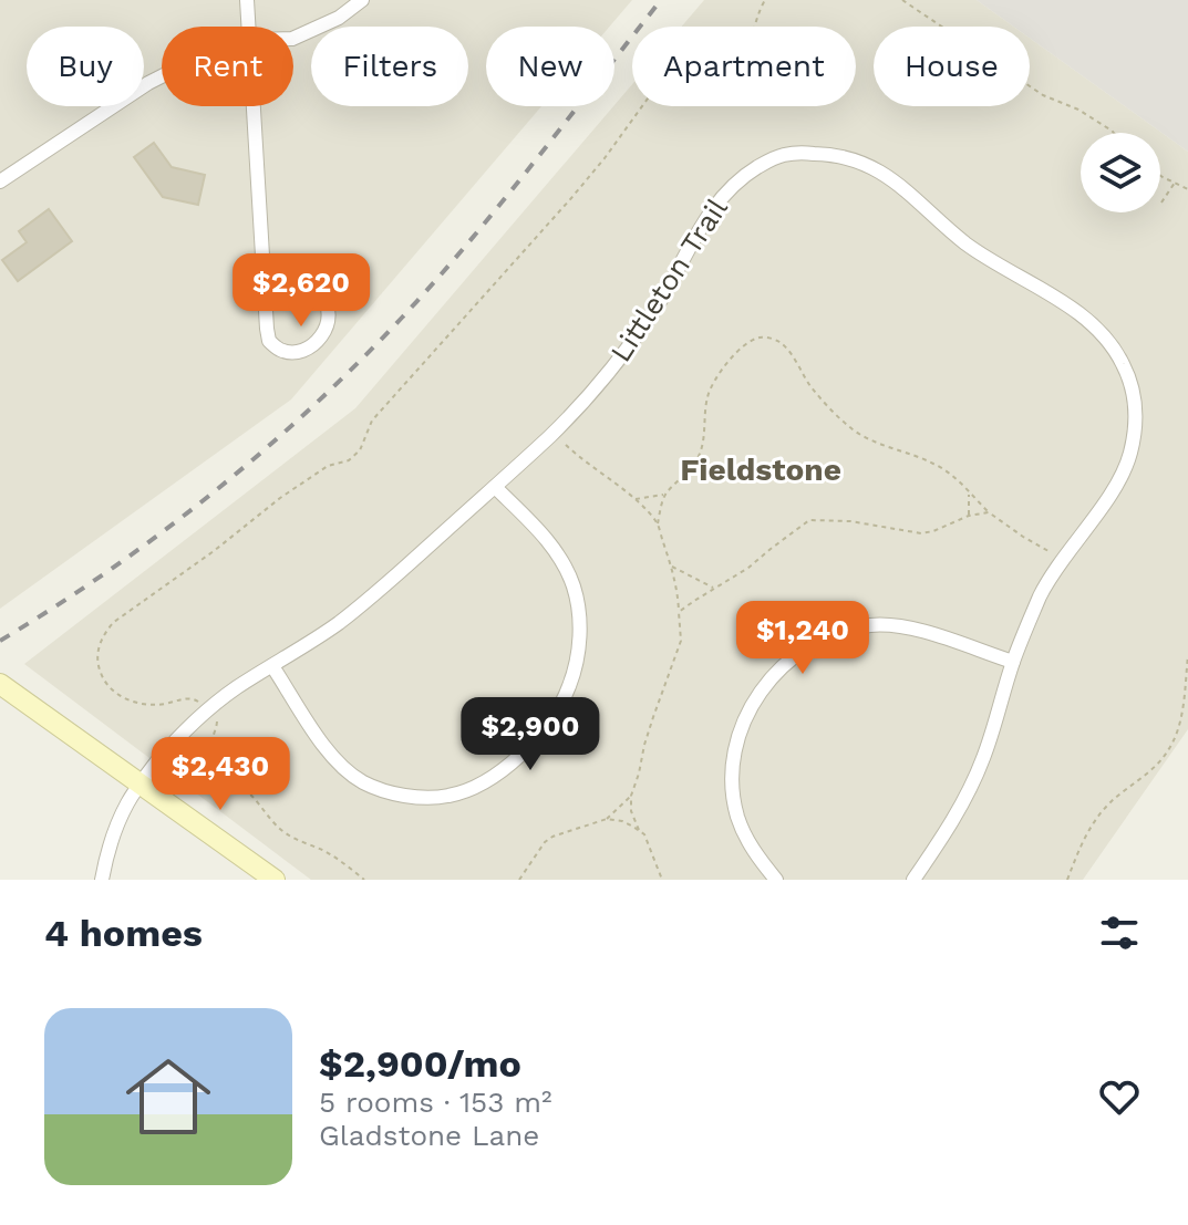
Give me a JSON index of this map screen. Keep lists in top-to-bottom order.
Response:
{
  "streets": {
    "street": ["Littleton Trail"]
  },
  "districts": ["Fieldstone"],
  "page": {
    "chip": [
      "Buy",
      "Rent",
      "Filters",
      "New",
      "Apartment",
      "House"
    ],
    "price": [
      "$2,620",
      "$1,240",
      "$2,900",
      "$2,430"
    ],
    "heading": "4 homes",
    "list": [
      {
        "name": "$2,900/mo",
        "note": "5 rooms · 153 m² · Gladstone Lane"
      }
    ]
  }
}
